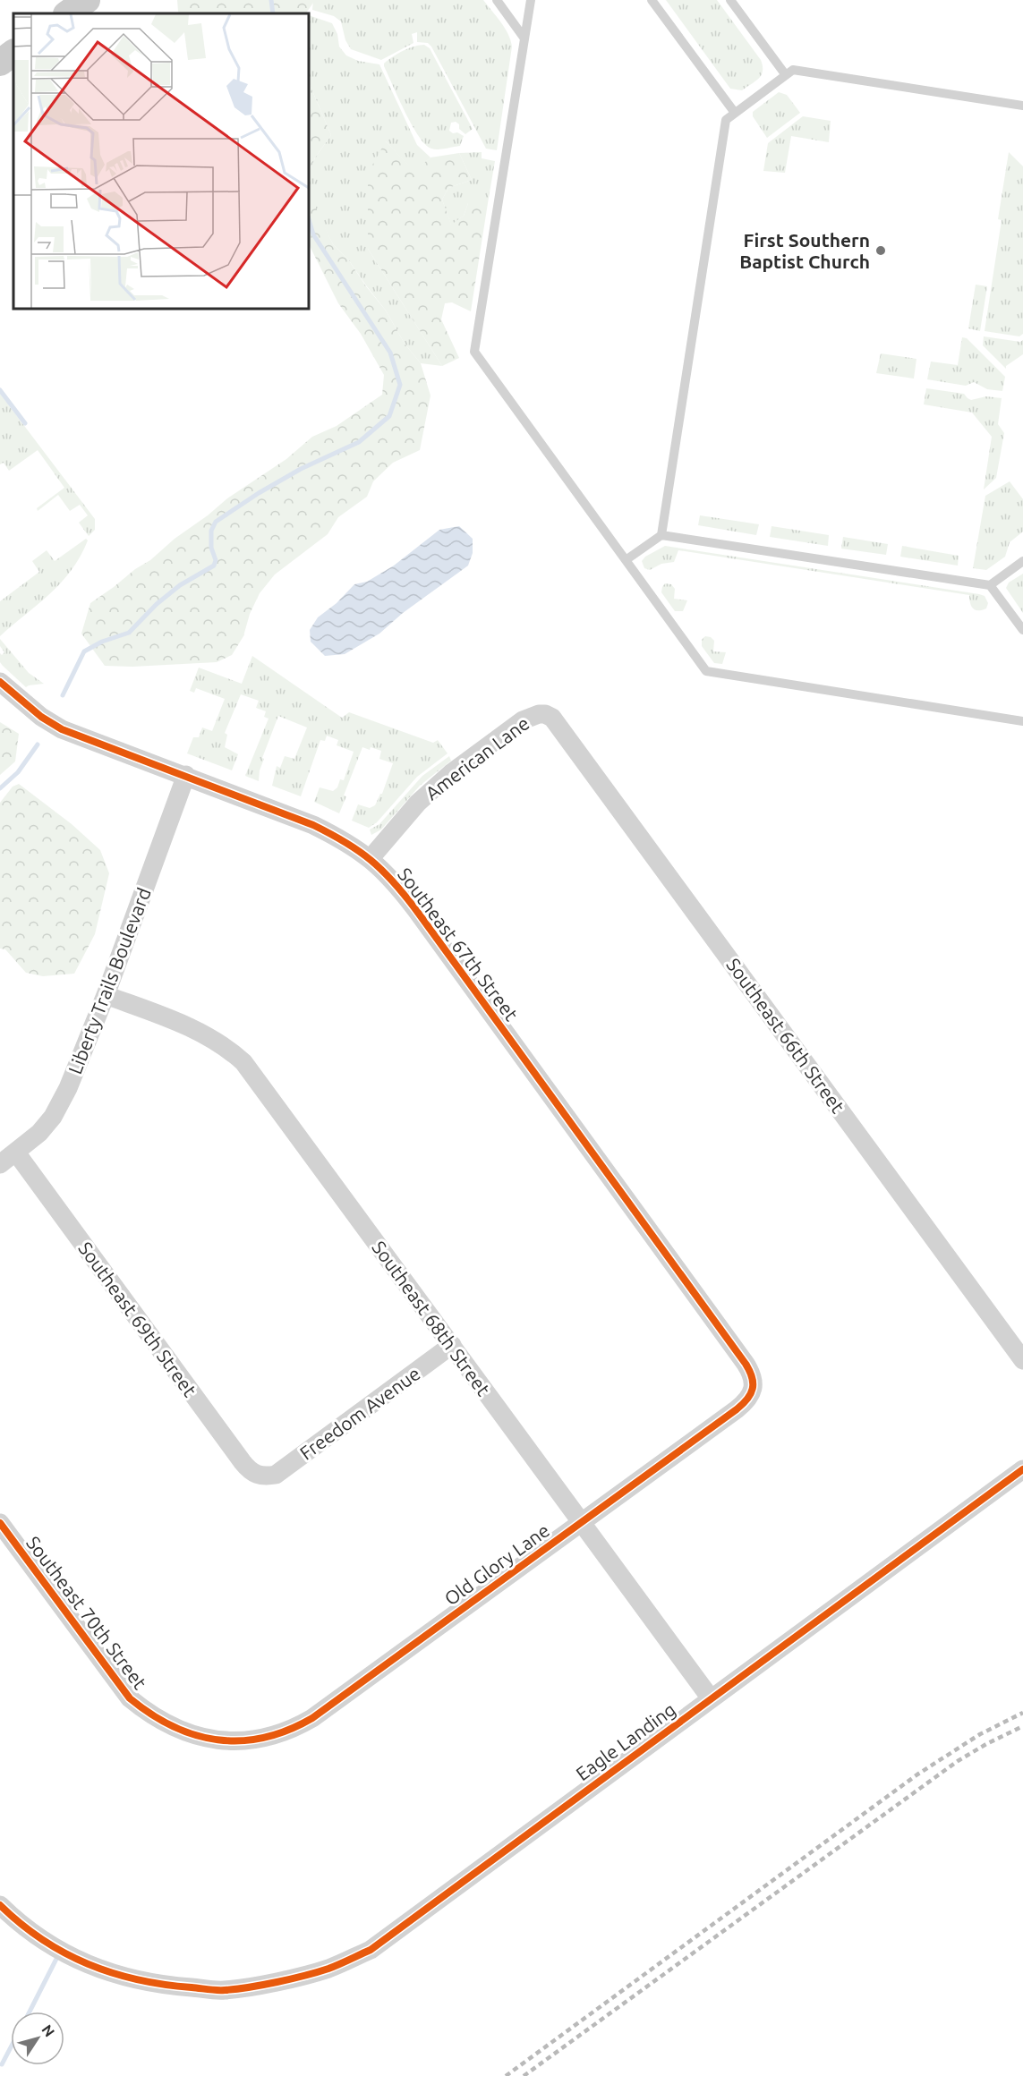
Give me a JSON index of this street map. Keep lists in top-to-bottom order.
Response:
{
  "streets": {
    "street": [
      "American Lane",
      "Southeast 67th Street",
      "Liberty Trails Boulevard",
      "Southeast 66th Street",
      "Southeast 68th Street",
      "Southeast 69th Street",
      "Freedom Avenue",
      "Old Glory Lane",
      "Southeast 70th Street",
      "Eagle Landing"
    ]
  },
  "crossings": [
    ["American Lane", "Southeast 67th Street"],
    ["American Lane", "Southeast 66th Street"],
    ["Southeast 67th Street", "Liberty Trails Boulevard"],
    ["Southeast 67th Street", "Old Glory Lane"],
    ["Liberty Trails Boulevard", "Southeast 68th Street"],
    ["Liberty Trails Boulevard", "Southeast 69th Street"],
    ["Southeast 68th Street", "Freedom Avenue"],
    ["Southeast 68th Street", "Old Glory Lane"],
    ["Southeast 68th Street", "Eagle Landing"],
    ["Southeast 69th Street", "Freedom Avenue"],
    ["Old Glory Lane", "Southeast 70th Street"]
  ],
  "places": ["First Southern Baptist Church"],
  "north": "top right"
}
